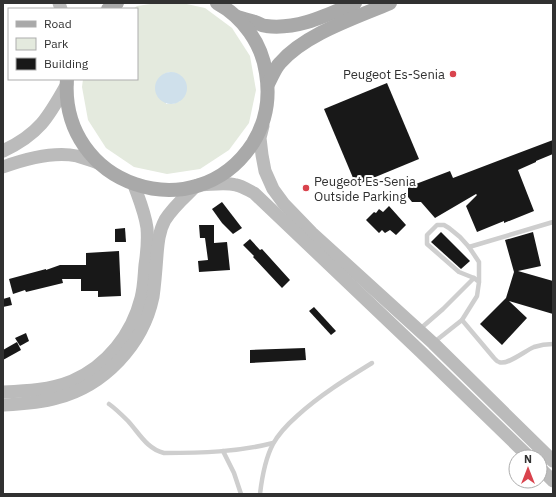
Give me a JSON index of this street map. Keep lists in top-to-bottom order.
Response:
{
  "places": ["Peugeot Es-Senia", "Peugeot Es-Senia Outside Parking"],
  "legend": ["Road", "Park", "Building"],
  "north": "top"
}
